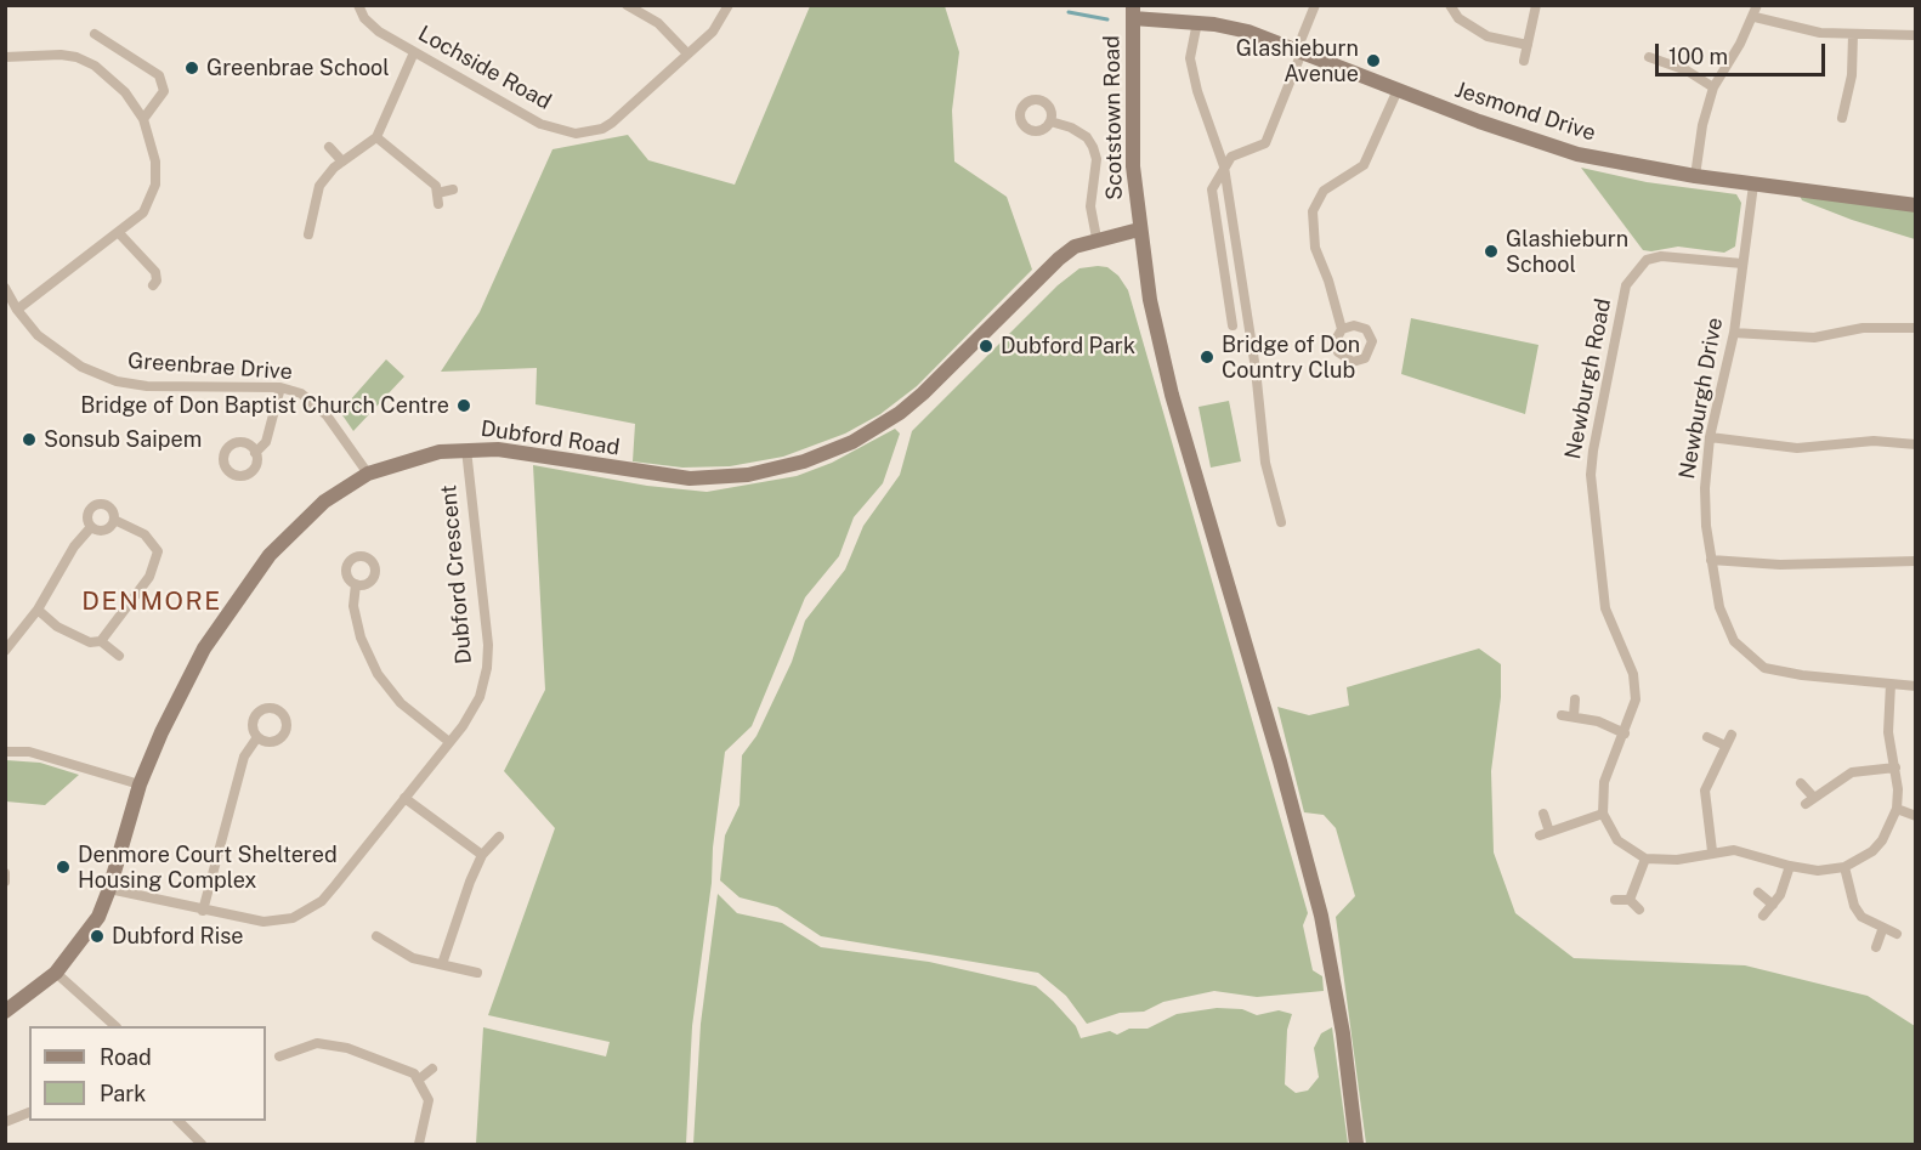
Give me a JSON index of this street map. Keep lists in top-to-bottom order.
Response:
{
  "streets": {
    "street": [
      "Lochside Road",
      "Jesmond Drive",
      "Scotstown Road",
      "Greenbrae Drive",
      "Newburgh Road",
      "Newburgh Drive",
      "Dubford Road",
      "Dubford Crescent"
    ]
  },
  "crossings": [
    ["Jesmond Drive", "Scotstown Road"],
    ["Jesmond Drive", "Newburgh Drive"],
    ["Scotstown Road", "Dubford Road"],
    ["Greenbrae Drive", "Dubford Road"],
    ["Newburgh Road", "Newburgh Drive"],
    ["Dubford Road", "Dubford Crescent"]
  ],
  "districts": ["DENMORE"],
  "places": [
    "Glashieburn Avenue",
    "Greenbrae School",
    "Glashieburn School",
    "Dubford Park",
    "Bridge of Don Country Club",
    "Bridge of Don Baptist Church Centre",
    "Sonsub Saipem",
    "Denmore Court Sheltered Housing Complex",
    "Dubford Rise"
  ],
  "legend": ["Road", "Park"],
  "scale_bar": "100 m"
}
